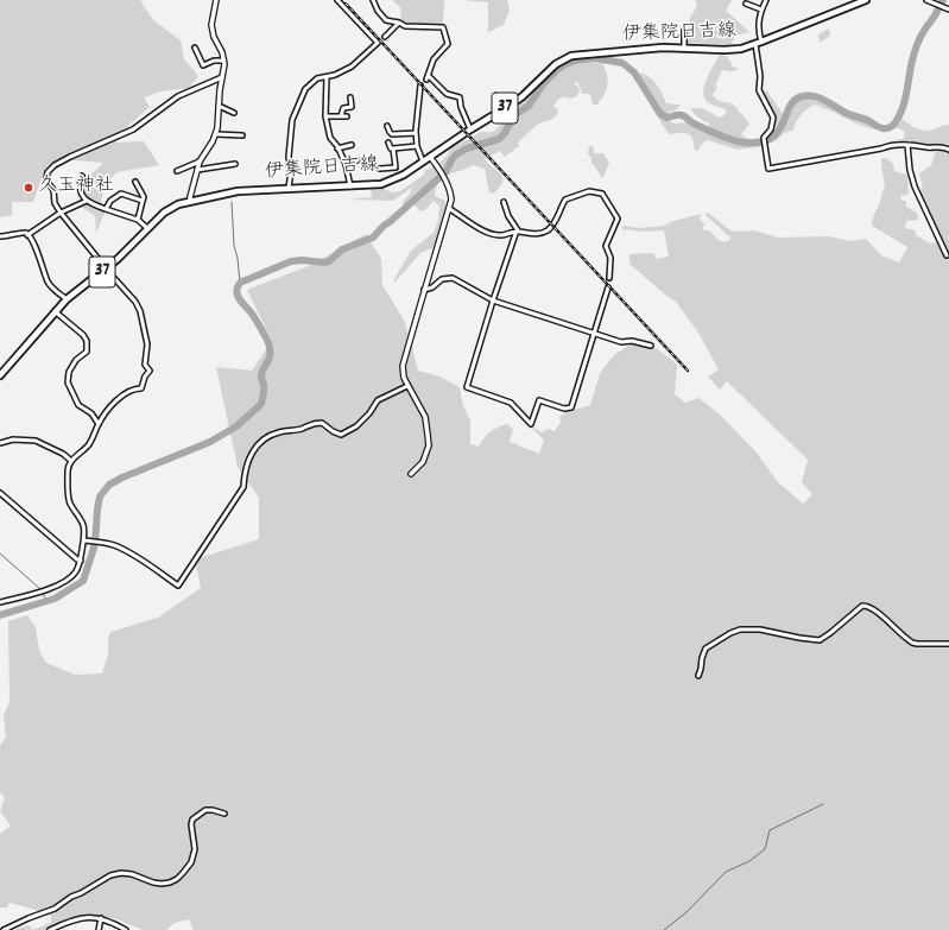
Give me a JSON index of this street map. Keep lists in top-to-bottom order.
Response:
{
  "streets": {
    "main road": ["伊集院日吉線", "37"]
  },
  "places": ["久玉神社"]
}
